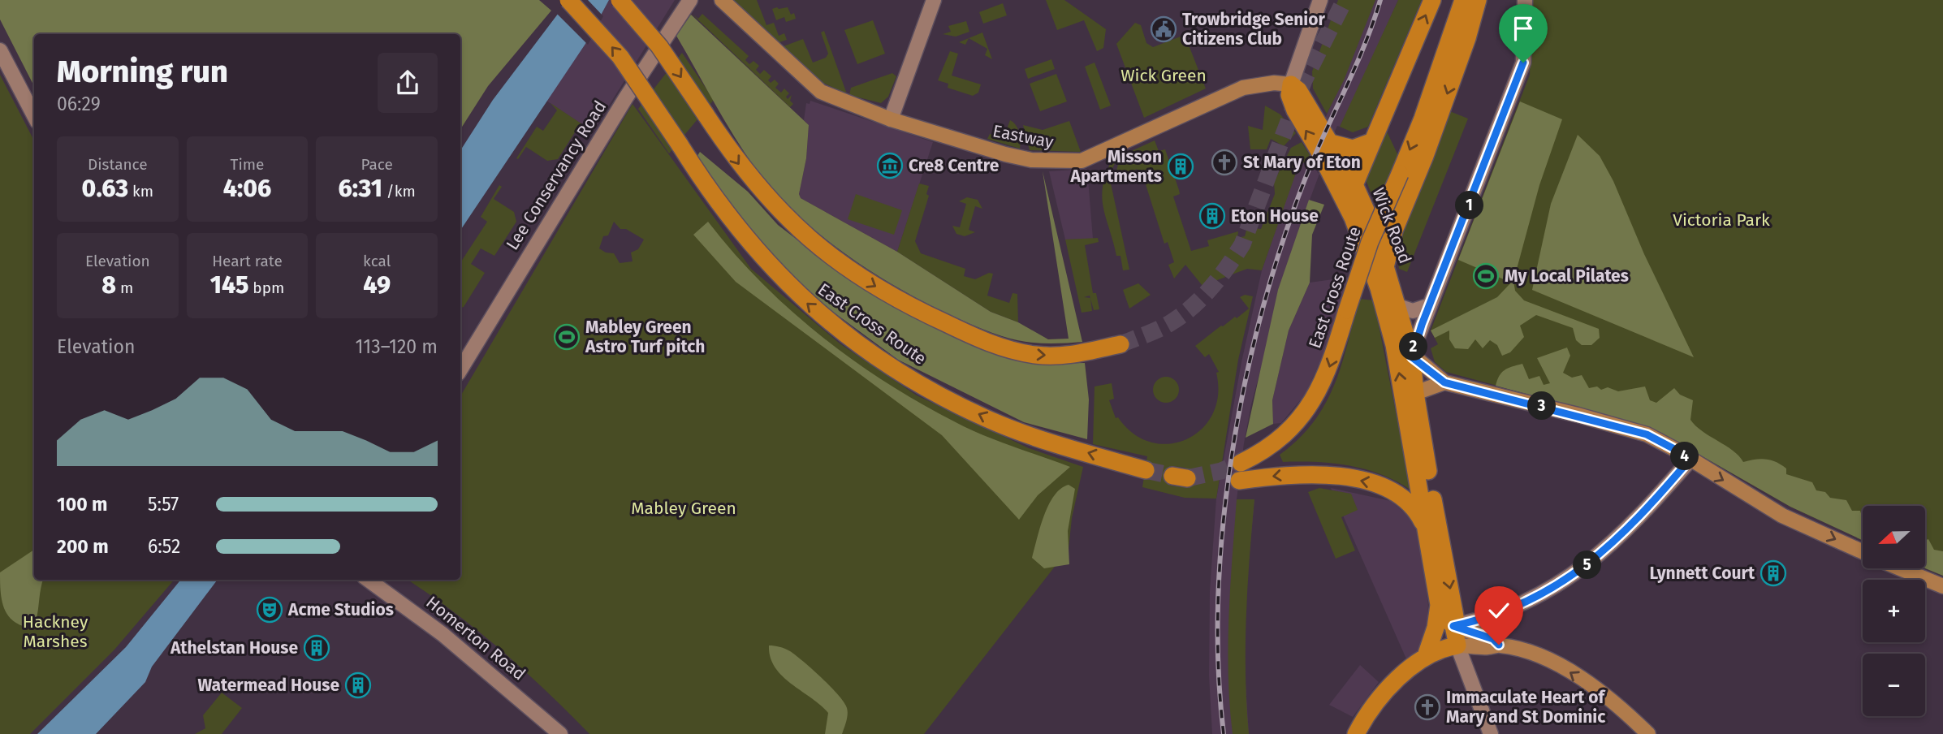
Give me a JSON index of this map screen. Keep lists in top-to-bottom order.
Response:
{
  "streets": {
    "highway": ["Wick Road", "East Cross Route"],
    "main road": ["Eastway"],
    "street": ["Lee Conservancy Road", "Homerton Road"]
  },
  "crossings": [
    ["Eastway", "Wick Road"]
  ],
  "parks": [
    "Wick Green",
    "Victoria Park",
    "Mabley Green",
    "Hackney Marshes"
  ],
  "places": {
    "public building": ["Trowbridge Senior Citizens Club"],
    "church": ["St Mary of Eton", "Immaculate Heart of Mary and St Dominic"],
    "museum": ["Cre8 Centre"],
    "building": [
      "Misson Apartments",
      "Eton House",
      "Lynnett Court",
      "Athelstan House",
      "Watermead House"
    ],
    "sports": ["My Local Pilates", "Mabley Green Astro Turf pitch"],
    "theatre": ["Acme Studios"]
  },
  "north": "left",
  "page": {
    "heading": ["Morning run", "06:29"],
    "stats": [
      ["Distance", "0.63 km"],
      ["Time", "4:06"],
      ["Pace", "6:31 /km"],
      ["Elevation", "8 m"],
      ["Heart rate", "145 bpm"],
      ["kcal", "49"]
    ],
    "pins": [
      "1",
      "2",
      "3",
      "4",
      "5"
    ],
    "chart": ["Elevation", "113–120 m"],
    "list": [
      {
        "name": "100 m",
        "note": "5:57"
      },
      {
        "name": "200 m",
        "note": "6:52"
      }
    ],
    "map_buttons": ["+", "−"]
  }
}
